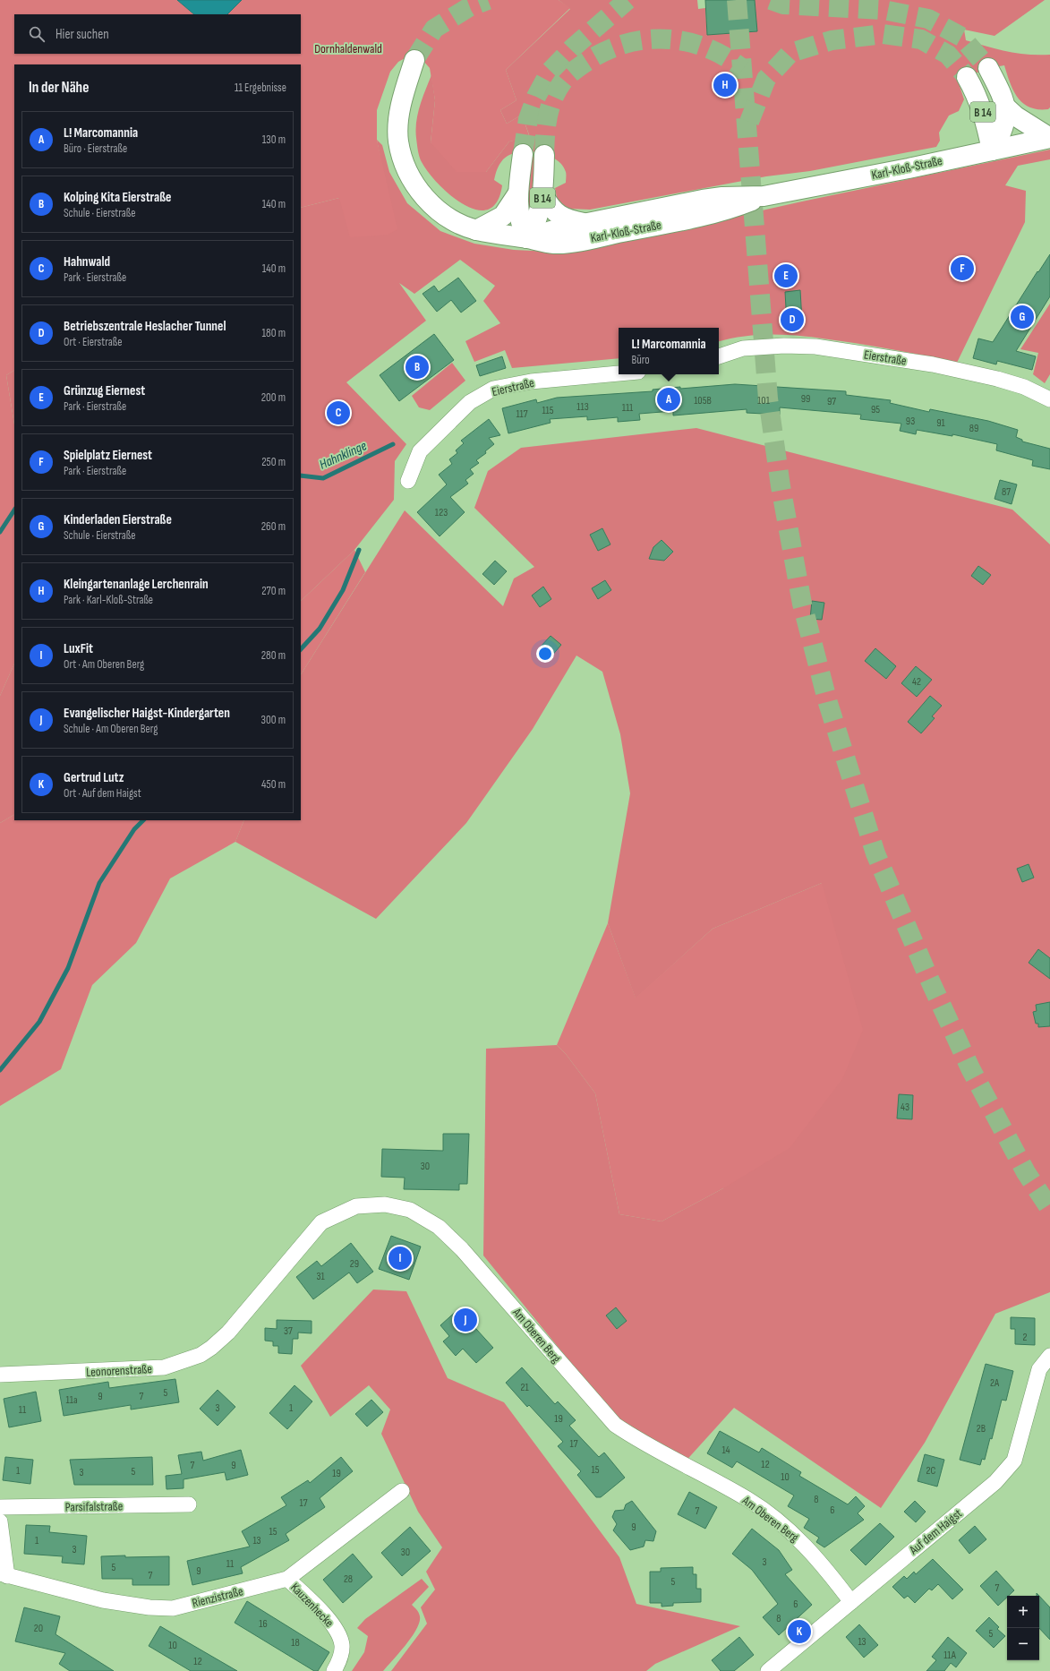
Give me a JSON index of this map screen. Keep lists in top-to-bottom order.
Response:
{
  "streets": {
    "main road": ["B 14", "Karl-Kloß-Straße"],
    "street": [
      "Eierstraße",
      "Am Oberen Berg",
      "Leonorenstraße",
      "Parsifalstraße",
      "Auf dem Haigst",
      "Rienzistraße",
      "Kauzenhecke"
    ]
  },
  "crossings": [
    ["B 14", "Karl-Kloß-Straße"],
    ["Am Oberen Berg", "Leonorenstraße"],
    ["Am Oberen Berg", "Auf dem Haigst"],
    ["Rienzistraße", "Kauzenhecke"]
  ],
  "water": ["Hahnklinge"],
  "parks": ["Dornhaldenwald"],
  "house_numbers": [
    "99",
    "105B",
    "101",
    "97",
    "113",
    "111",
    "95",
    "115",
    "117",
    "93",
    "91",
    "89",
    "87",
    "123",
    "42",
    "43",
    "30",
    "29",
    "31",
    "37",
    "2",
    "2A",
    "21",
    "5",
    "9",
    "7",
    "11a",
    "3",
    "1",
    "11",
    "19",
    "2B",
    "17",
    "14",
    "12",
    "7",
    "9",
    "15",
    "1",
    "2C",
    "5",
    "3",
    "19",
    "10",
    "8",
    "17",
    "6",
    "7",
    "9",
    "15",
    "1",
    "13",
    "3",
    "30",
    "3",
    "11",
    "5",
    "9",
    "7",
    "28",
    "5",
    "7",
    "6",
    "8",
    "16",
    "20",
    "5",
    "13",
    "18",
    "10",
    "11A",
    "12"
  ],
  "page": {
    "search": "Hier suchen",
    "heading": ["In der Nähe", "11 Ergebnisse"],
    "pins": [
      "H",
      "F",
      "E",
      "G",
      "D",
      "B",
      "A",
      "C",
      "I",
      "J",
      "K"
    ],
    "list": [
      {
        "mark": "A",
        "name": "L! Marcomannia",
        "note": "Büro · Eierstraße",
        "value": "130 m"
      },
      {
        "mark": "B",
        "name": "Kolping Kita Eierstraße",
        "note": "Schule · Eierstraße",
        "value": "140 m"
      },
      {
        "mark": "C",
        "name": "Hahnwald",
        "note": "Park · Eierstraße",
        "value": "140 m"
      },
      {
        "mark": "D",
        "name": "Betriebszentrale Heslacher Tunnel",
        "note": "Ort · Eierstraße",
        "value": "180 m"
      },
      {
        "mark": "E",
        "name": "Grünzug Eiernest",
        "note": "Park · Eierstraße",
        "value": "200 m"
      },
      {
        "mark": "F",
        "name": "Spielplatz Eiernest",
        "note": "Park · Eierstraße",
        "value": "250 m"
      },
      {
        "mark": "G",
        "name": "Kinderladen Eierstraße",
        "note": "Schule · Eierstraße",
        "value": "260 m"
      },
      {
        "mark": "H",
        "name": "Kleingartenanlage Lerchenrain",
        "note": "Park · Karl-Kloß-Straße",
        "value": "270 m"
      },
      {
        "mark": "I",
        "name": "LuxFit",
        "note": "Ort · Am Oberen Berg",
        "value": "280 m"
      },
      {
        "mark": "J",
        "name": "Evangelischer Haigst-Kindergarten",
        "note": "Schule · Am Oberen Berg",
        "value": "300 m"
      },
      {
        "mark": "K",
        "name": "Gertrud Lutz",
        "note": "Ort · Auf dem Haigst",
        "value": "450 m"
      }
    ],
    "popup": ["L! Marcomannia", "Büro"],
    "map_buttons": ["+", "−"]
  }
}
